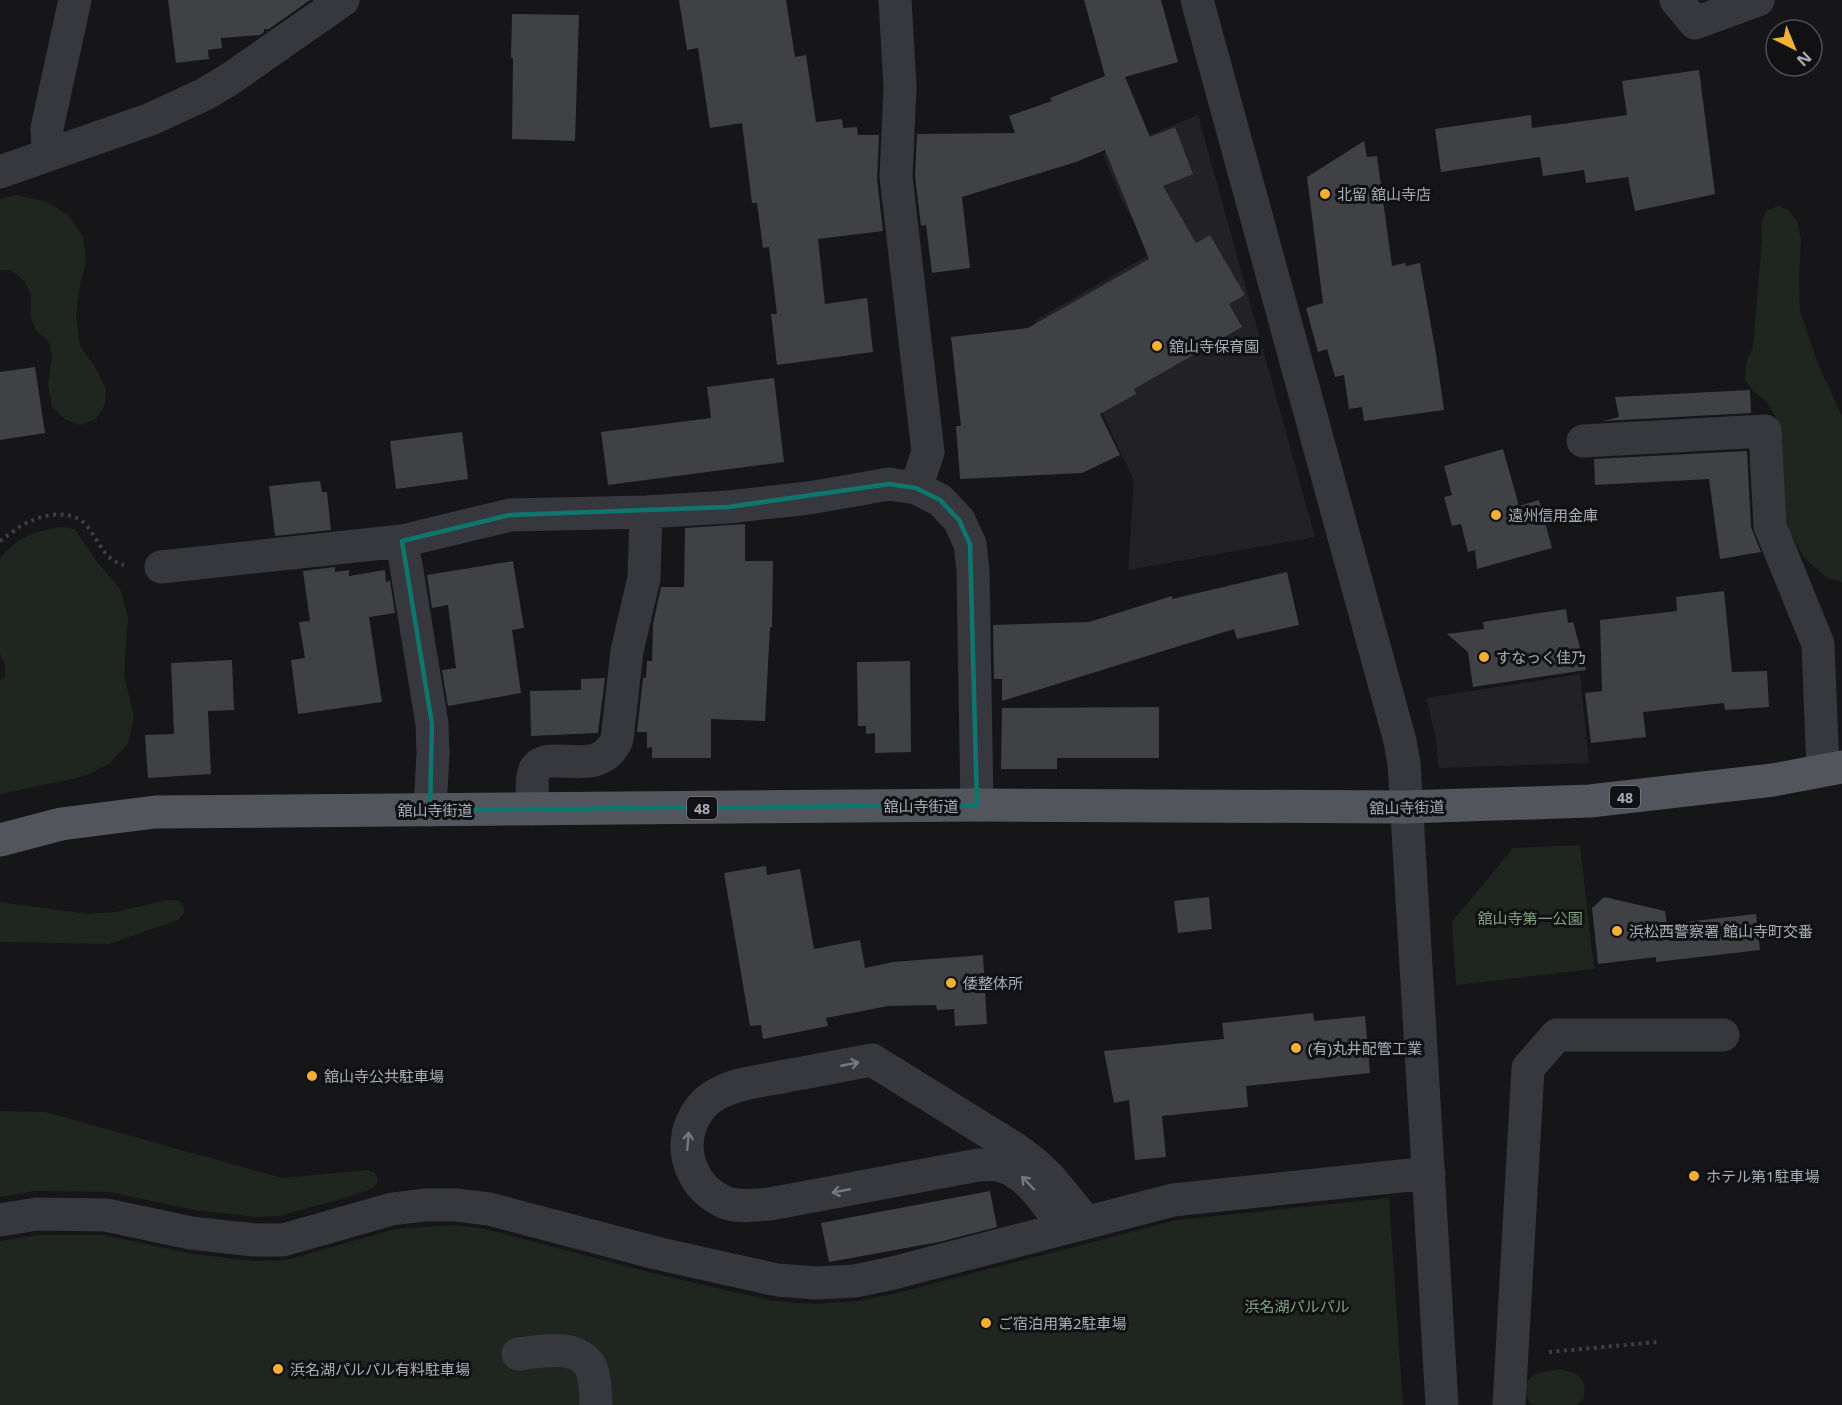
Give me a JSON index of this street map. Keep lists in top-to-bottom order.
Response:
{
  "streets": {
    "main road": ["48", "舘山寺街道"]
  },
  "parks": ["舘山寺第一公園", "浜名湖パルパル"],
  "places": [
    "北留 舘山寺店",
    "舘山寺保育園",
    "遠州信用金庫",
    "すなっく佳乃",
    "浜松西警察署 館山寺町交番",
    "倭整体所",
    "(有)丸井配管工業",
    "舘山寺公共駐車場",
    "ホテル第1駐車場",
    "ご宿泊用第2駐車場",
    "浜名湖パルパル有料駐車場"
  ],
  "north": "bottom right"
}
